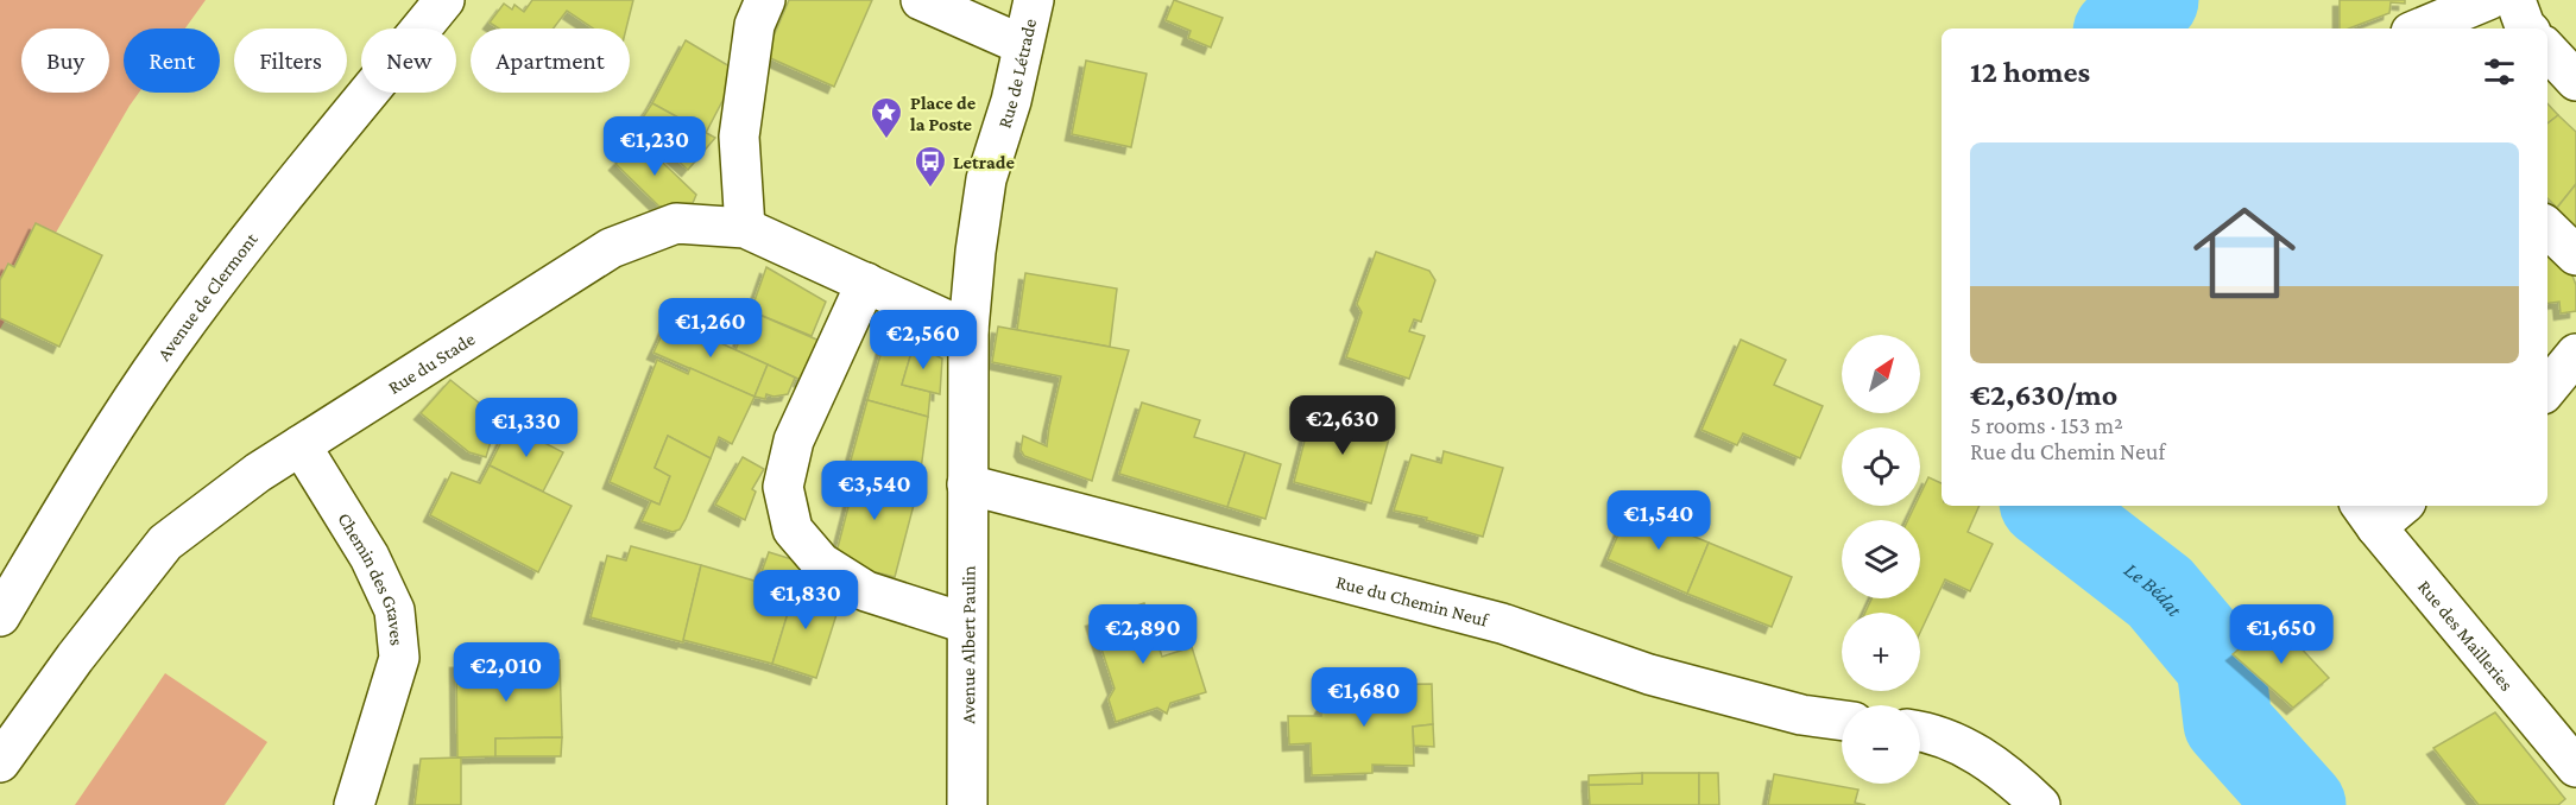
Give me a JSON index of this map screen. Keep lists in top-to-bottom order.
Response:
{
  "streets": {
    "street": [
      "Rue de Létrade",
      "Avenue de Clermont",
      "Rue du Stade",
      "Chemin des Graves",
      "Rue du Chemin Neuf",
      "Rue des Mailleries",
      "Avenue Albert Paulin"
    ]
  },
  "crossings": [
    ["Rue de Létrade", "Rue du Stade"],
    ["Rue de Létrade", "Rue du Chemin Neuf"],
    ["Rue de Létrade", "Avenue Albert Paulin"],
    ["Rue du Stade", "Chemin des Graves"],
    ["Rue du Chemin Neuf", "Avenue Albert Paulin"]
  ],
  "water": ["Le Bédat"],
  "places": {
    "place": ["Place de la Poste"],
    "bus stop": ["Letrade"]
  },
  "north": "top right",
  "page": {
    "chip": [
      "Buy",
      "Rent",
      "Filters",
      "New",
      "Apartment"
    ],
    "heading": "12 homes",
    "list": [
      {
        "name": "€2,630/mo",
        "note": "5 rooms · 153 m² · Rue du Chemin Neuf"
      }
    ],
    "price": [
      "€1,230",
      "€1,260",
      "€2,560",
      "€2,630",
      "€1,330",
      "€3,540",
      "€1,540",
      "€1,830",
      "€2,890",
      "€1,650",
      "€2,010",
      "€1,680"
    ],
    "map_buttons": ["+", "−"]
  }
}
